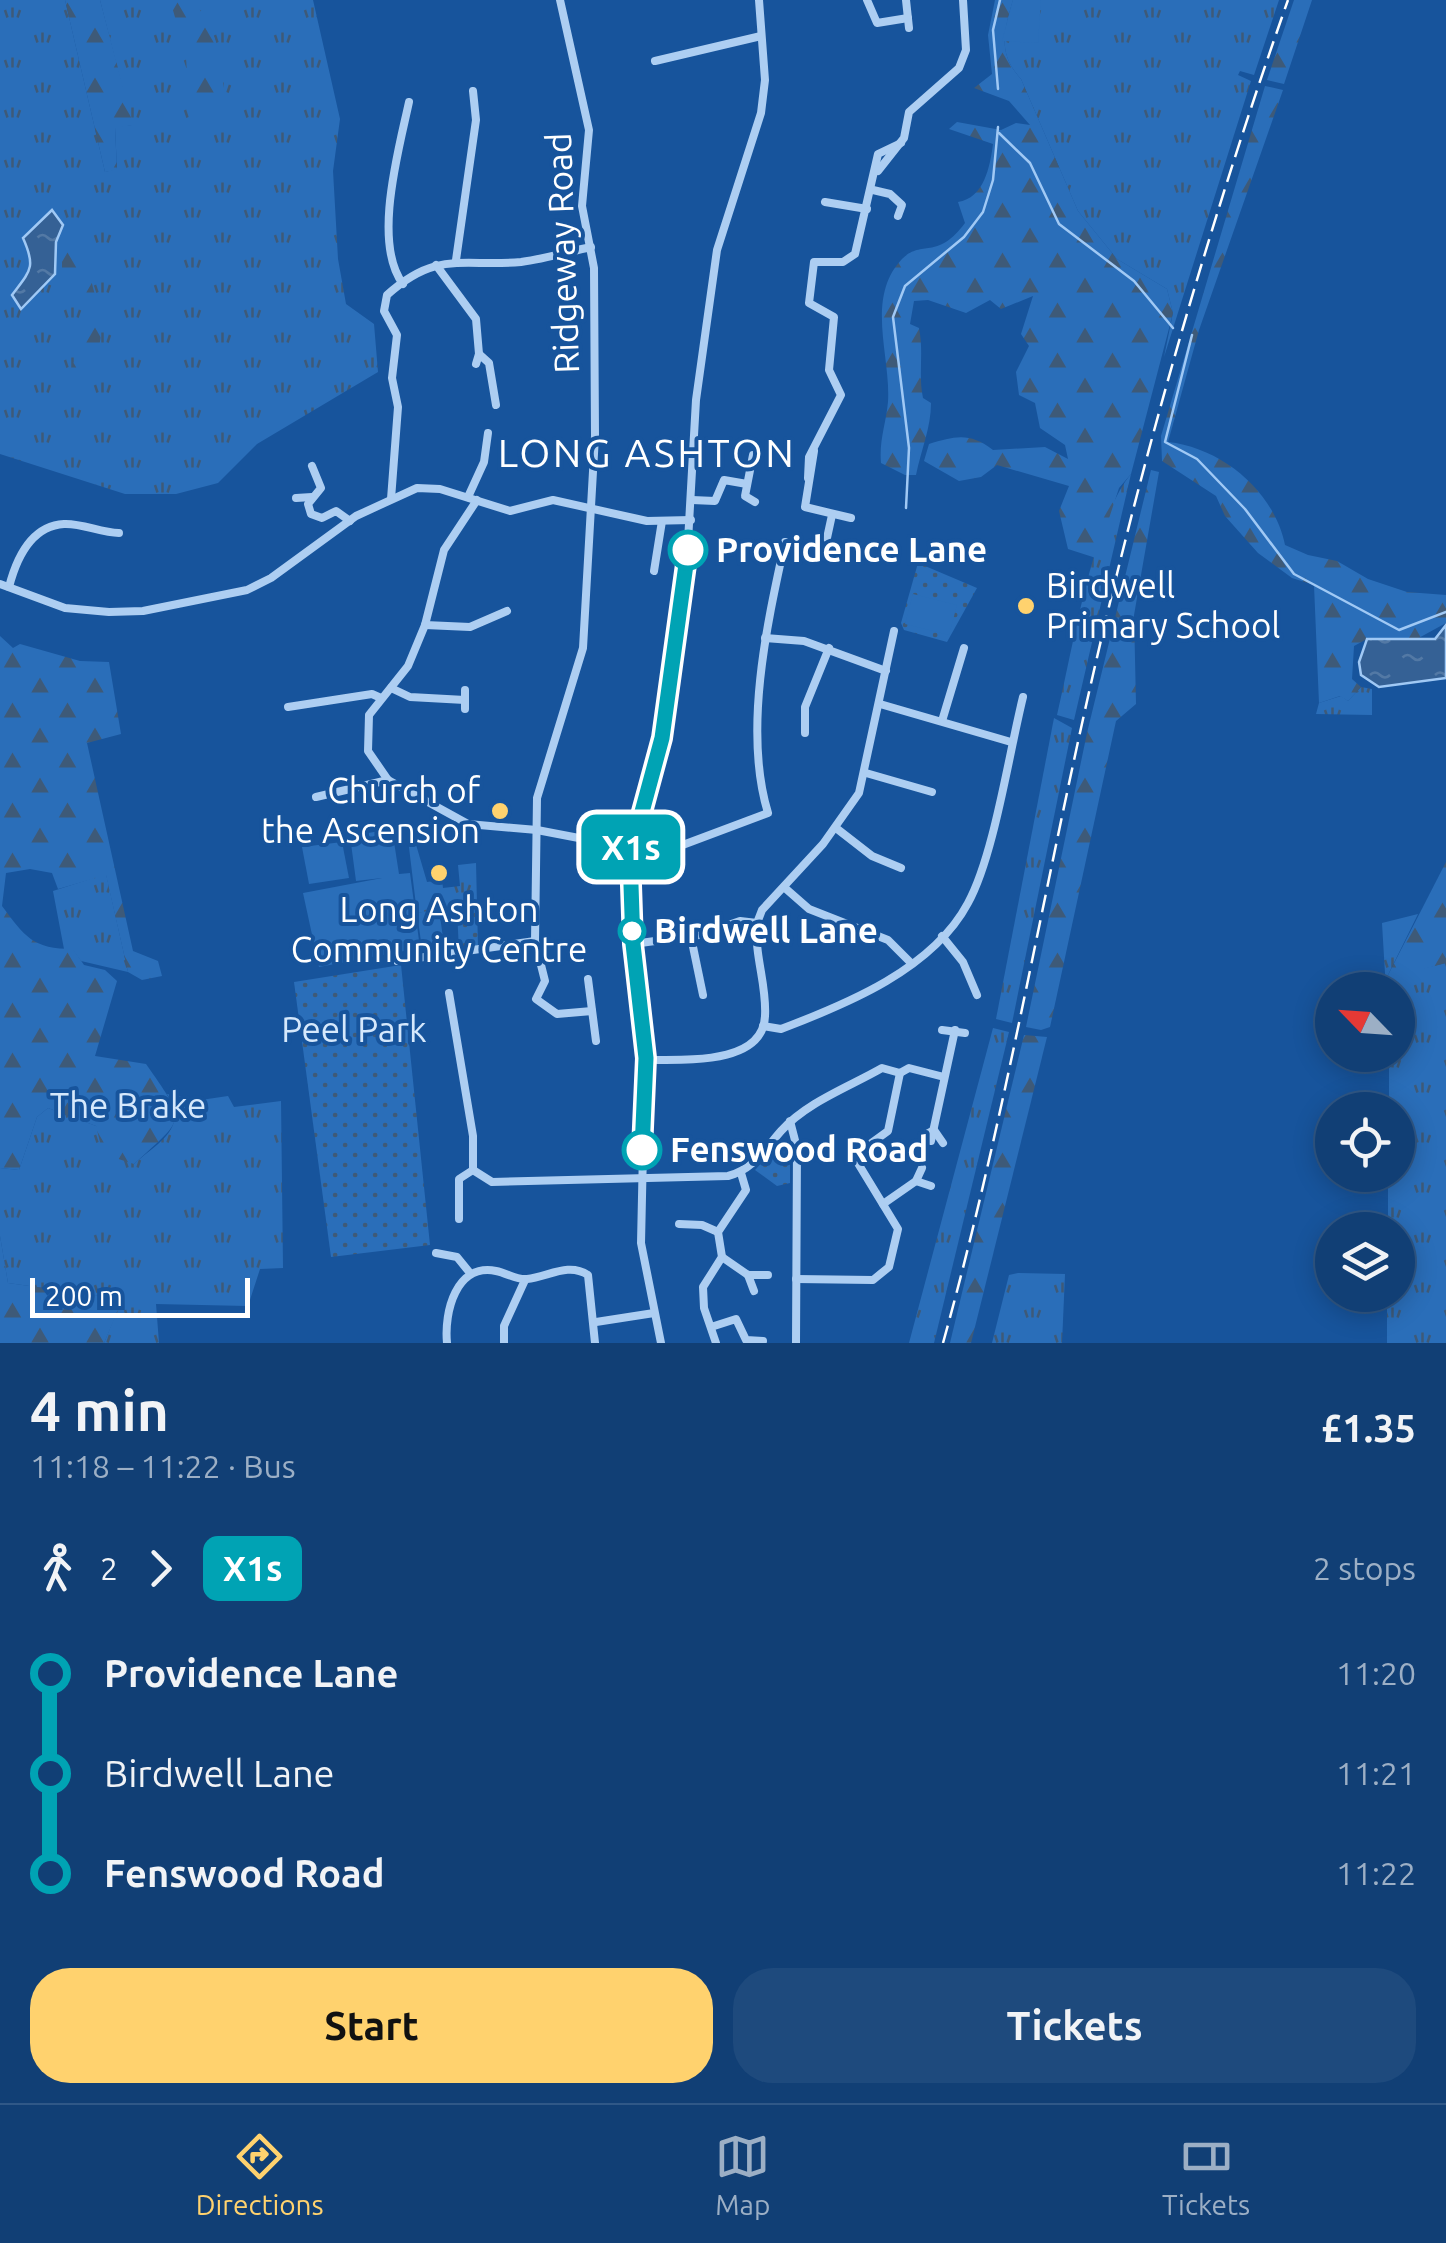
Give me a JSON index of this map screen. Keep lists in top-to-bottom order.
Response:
{
  "streets": {
    "street": ["Ridgeway Road"]
  },
  "districts": ["LONG ASHTON"],
  "parks": ["Peel Park", "The Brake"],
  "places": [
    "Providence Lane",
    "Birdwell Primary School",
    "Church of the Ascension",
    "Long Ashton Community Centre",
    "Birdwell Lane",
    "Fenswood Road"
  ],
  "lines": ["bus line X1s"],
  "scale_bar": "200 m",
  "north": "top left",
  "page": {
    "on_map": "X1s",
    "scale": "200 m",
    "heading": ["4 min", "11:18 – 11:22 · Bus", "£1.35"],
    "legs": ["2", "X1s", "2 stops"],
    "list": [
      {
        "name": "Providence Lane",
        "value": "11:20"
      },
      {
        "name": "Birdwell Lane",
        "value": "11:21"
      },
      {
        "name": "Fenswood Road",
        "value": "11:22"
      }
    ],
    "buttons": ["Start", "Tickets"],
    "tabs": ["Directions", "Map", "Tickets"]
  }
}
